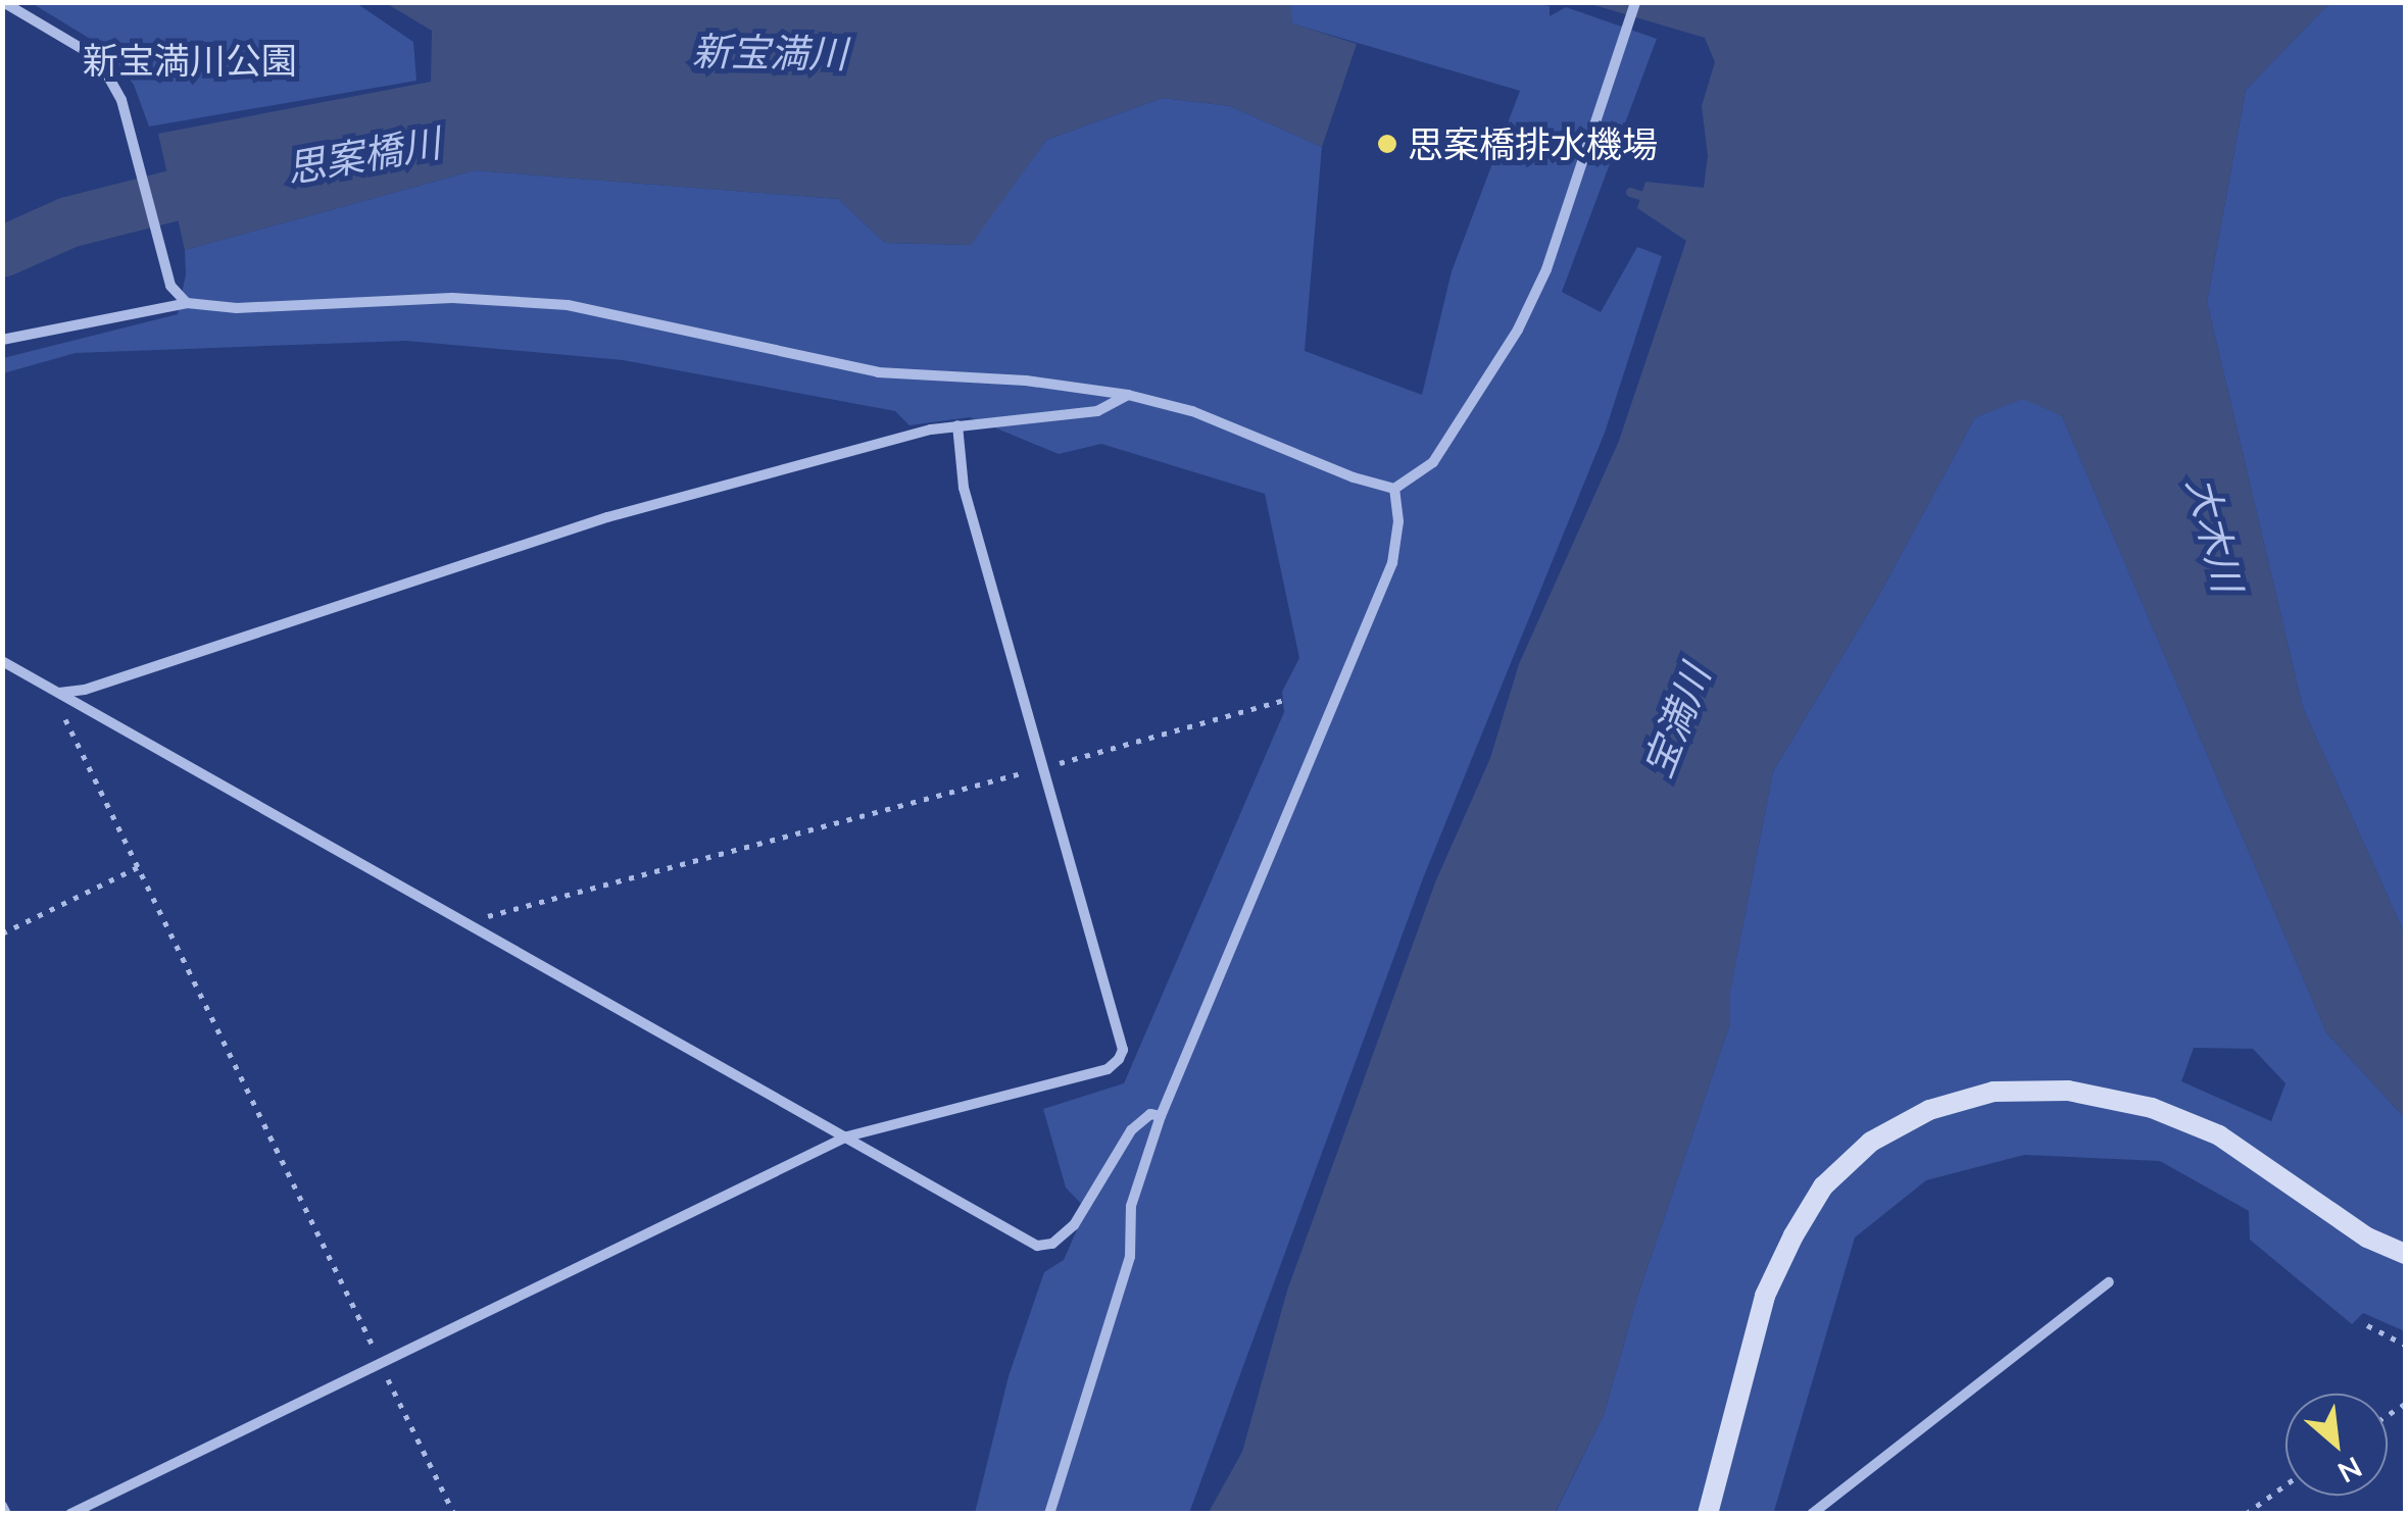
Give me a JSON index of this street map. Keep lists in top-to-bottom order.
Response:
{
  "water": [
    "新宝満川",
    "思案橋川",
    "大木川",
    "宝満川"
  ],
  "parks": ["新宝満川公園"],
  "places": ["思案橋排水機場"],
  "north": "bottom right"
}
